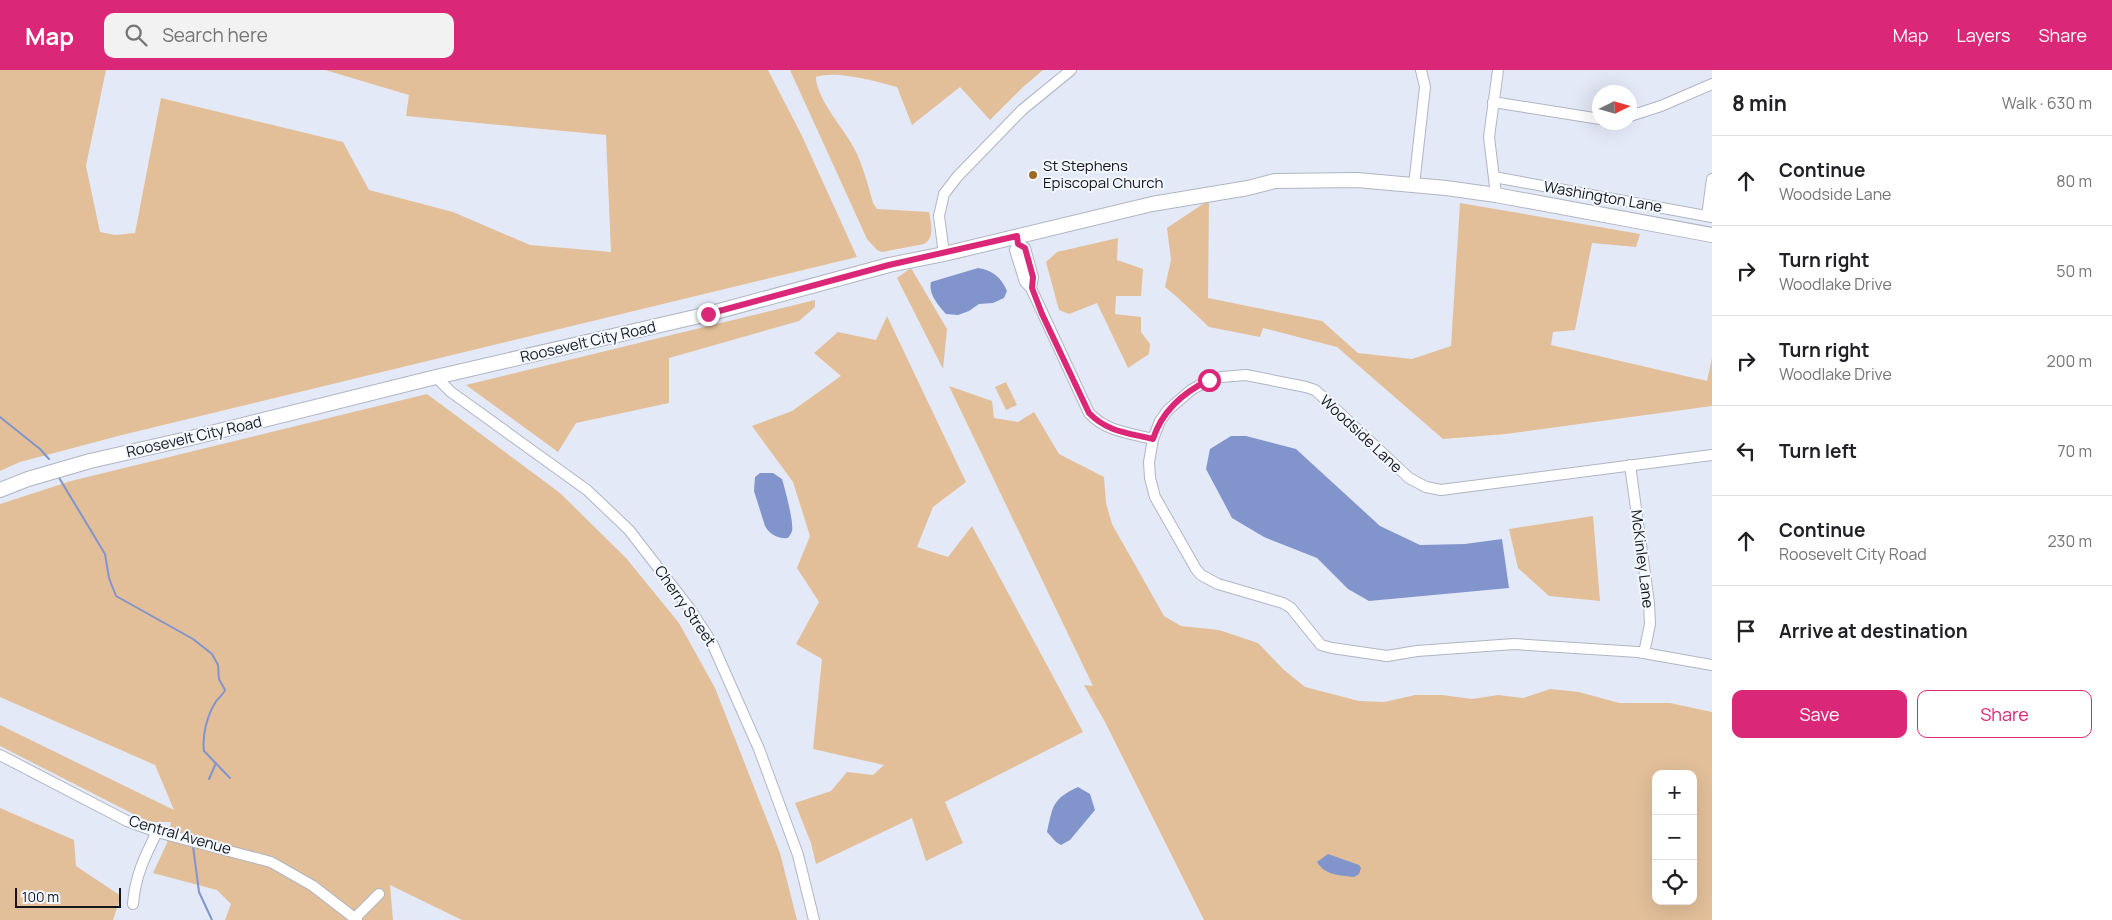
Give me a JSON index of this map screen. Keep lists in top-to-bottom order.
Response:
{
  "streets": {
    "main road": ["Roosevelt City Road"],
    "street": [
      "Washington Lane",
      "Woodside Lane",
      "McKinley Lane",
      "Cherry Street",
      "Central Avenue"
    ]
  },
  "crossings": [
    ["Roosevelt City Road", "Cherry Street"],
    ["Woodside Lane", "McKinley Lane"]
  ],
  "places": ["St Stephens Episcopal Church"],
  "scale_bar": "100 m",
  "north": "right",
  "page": {
    "header": "Map",
    "search": "Search here",
    "nav": ["Map", "Layers", "Share"],
    "heading": ["8 min", "Walk · 630 m"],
    "list": [
      ["Continue", "Woodside Lane", "80 m"],
      ["Turn right", "Woodlake Drive", "50 m"],
      ["Turn right", "Woodlake Drive", "200 m"],
      ["Turn left", "70 m"],
      ["Continue", "Roosevelt City Road", "230 m"],
      "Arrive at destination"
    ],
    "buttons": ["Save", "Share"],
    "map_buttons": ["+", "−"],
    "scale": "100 m"
  }
}
